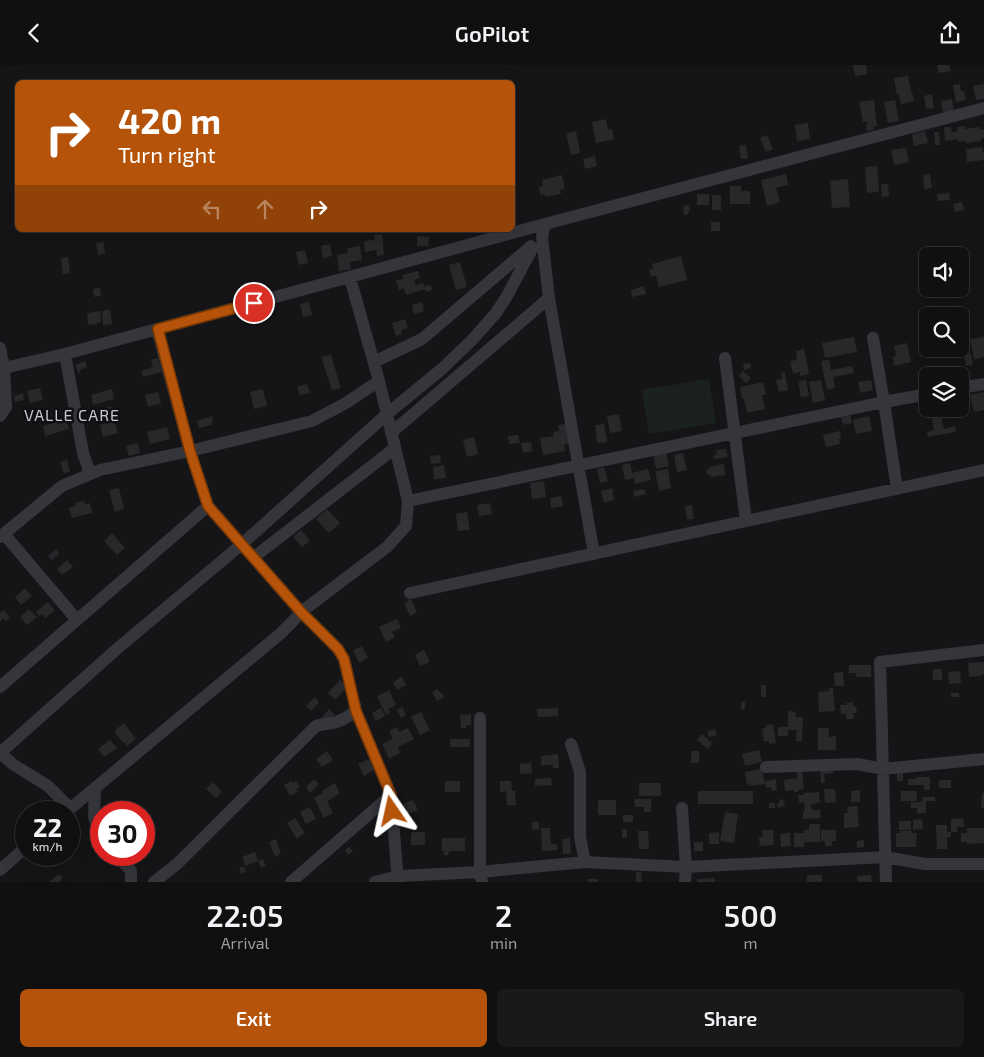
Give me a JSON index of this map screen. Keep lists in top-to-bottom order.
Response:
{
  "districts": ["VALLE CARE"],
  "page": {
    "header": "GoPilot",
    "turn": ["420 m", "Turn right"],
    "speed": "22 km/h",
    "limit": "30",
    "eta": [
      "22:05",
      "Arrival",
      "2",
      "min",
      "500",
      "m"
    ],
    "buttons": ["Exit", "Share"]
  }
}
